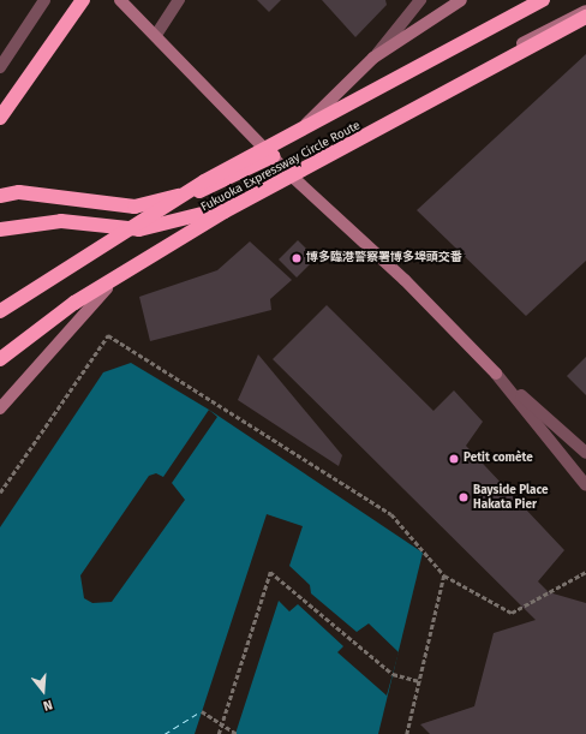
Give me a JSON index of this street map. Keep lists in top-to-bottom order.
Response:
{
  "streets": {
    "highway": ["Fukuoka Expressway Circle Route"]
  },
  "places": ["博多臨港警察署博多埠頭交番", "Petit comète", "Bayside Place Hakata Pier"],
  "north": "bottom"
}
